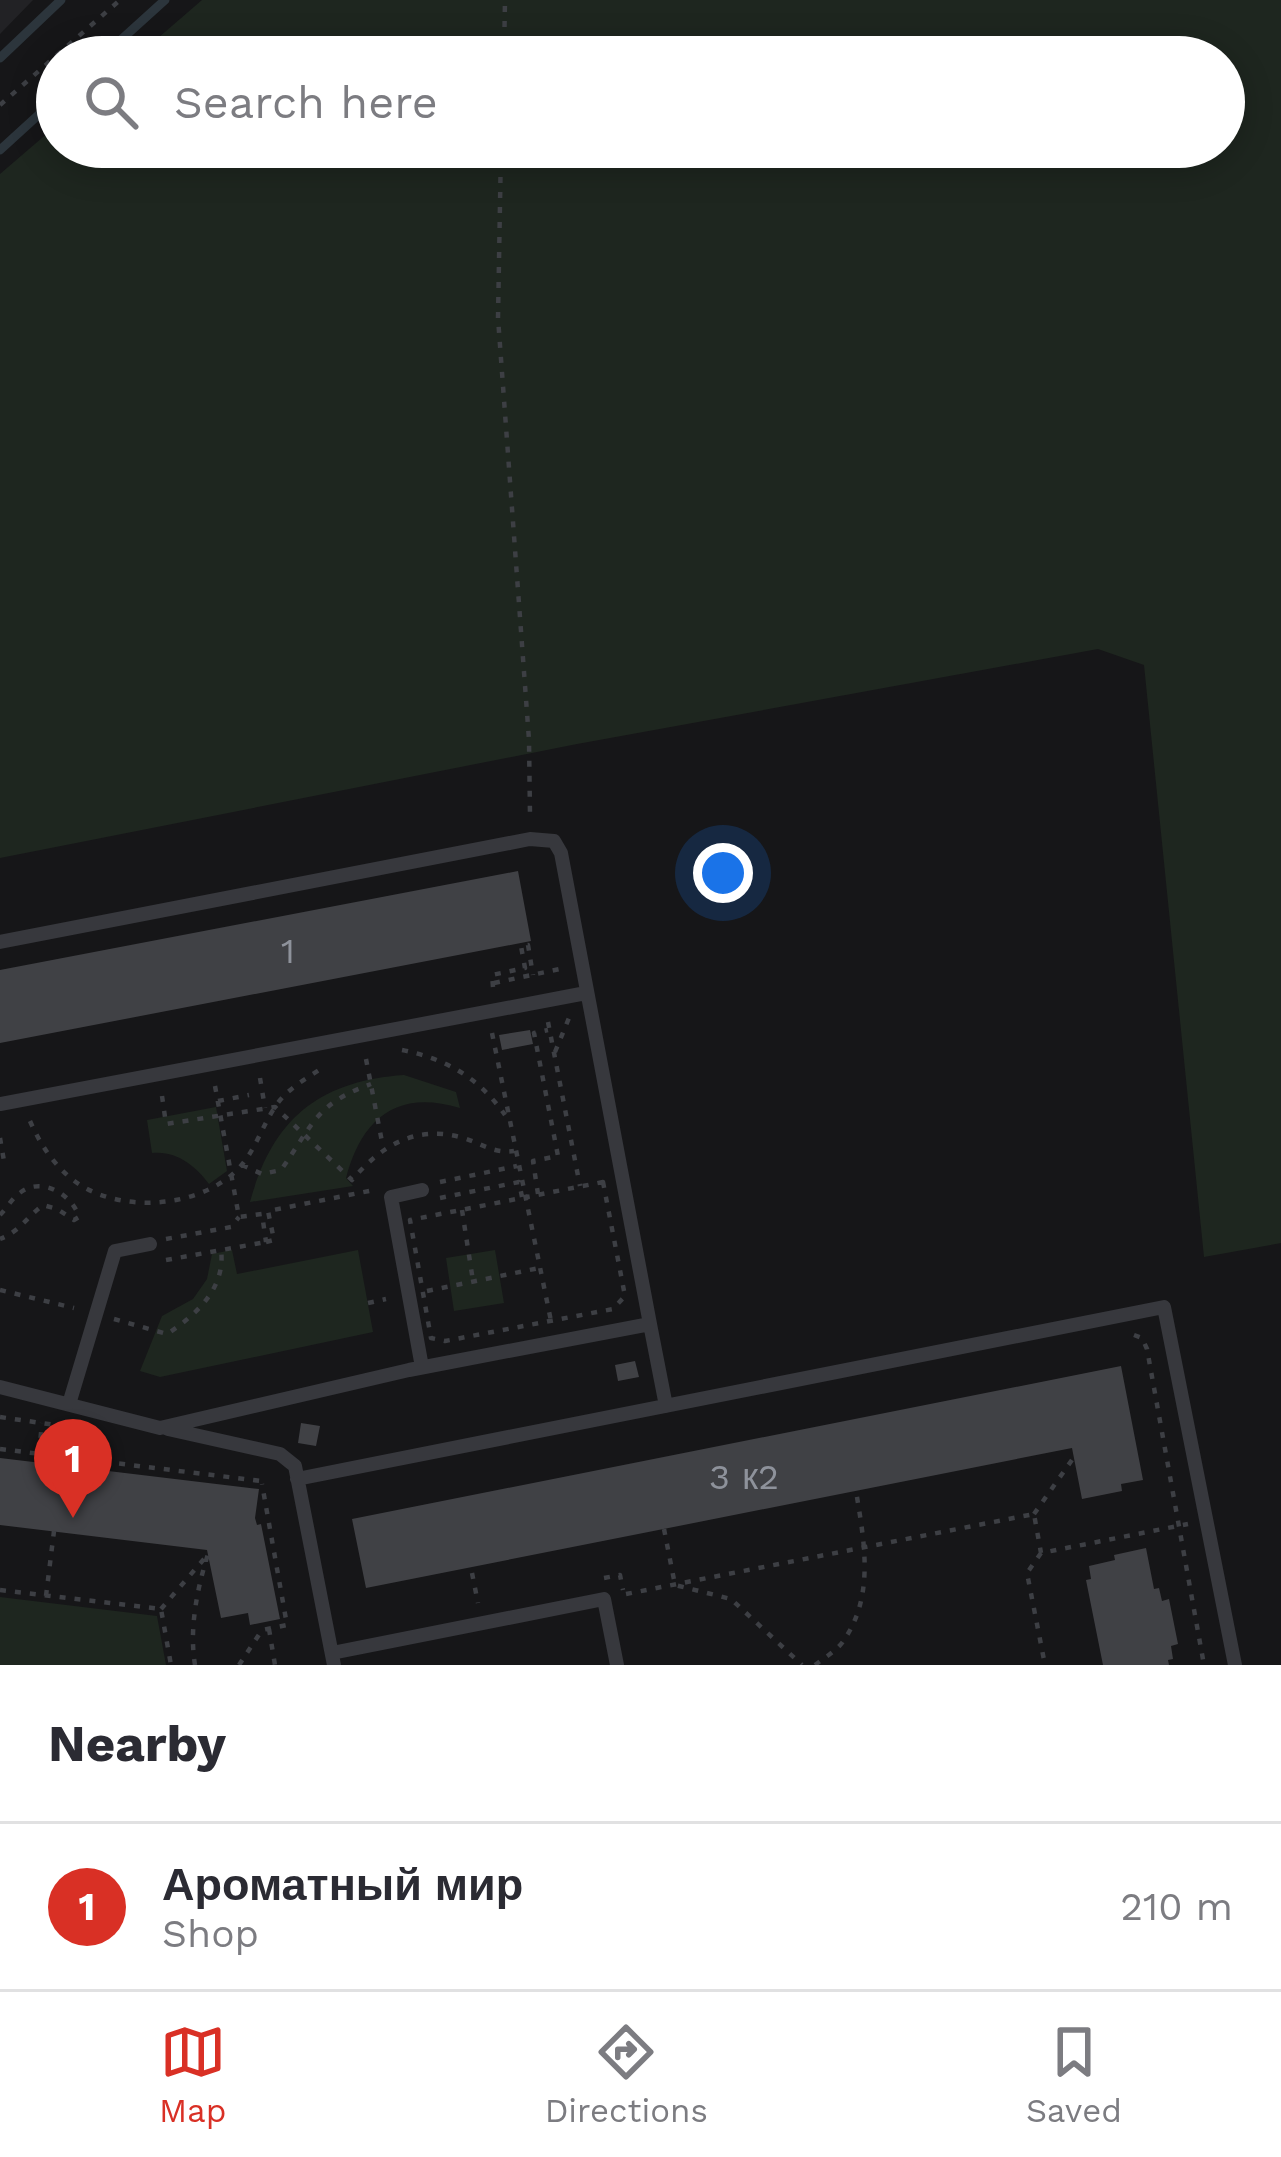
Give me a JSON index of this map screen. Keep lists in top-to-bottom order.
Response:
{
  "house_numbers": ["1", "3 к2"],
  "page": {
    "search": "Search here",
    "pins": "1",
    "heading": "Nearby",
    "list": [
      {
        "mark": "1",
        "name": "Ароматный мир",
        "note": "Shop",
        "value": "210 m"
      }
    ],
    "nav": ["Map", "Directions", "Saved"]
  }
}
